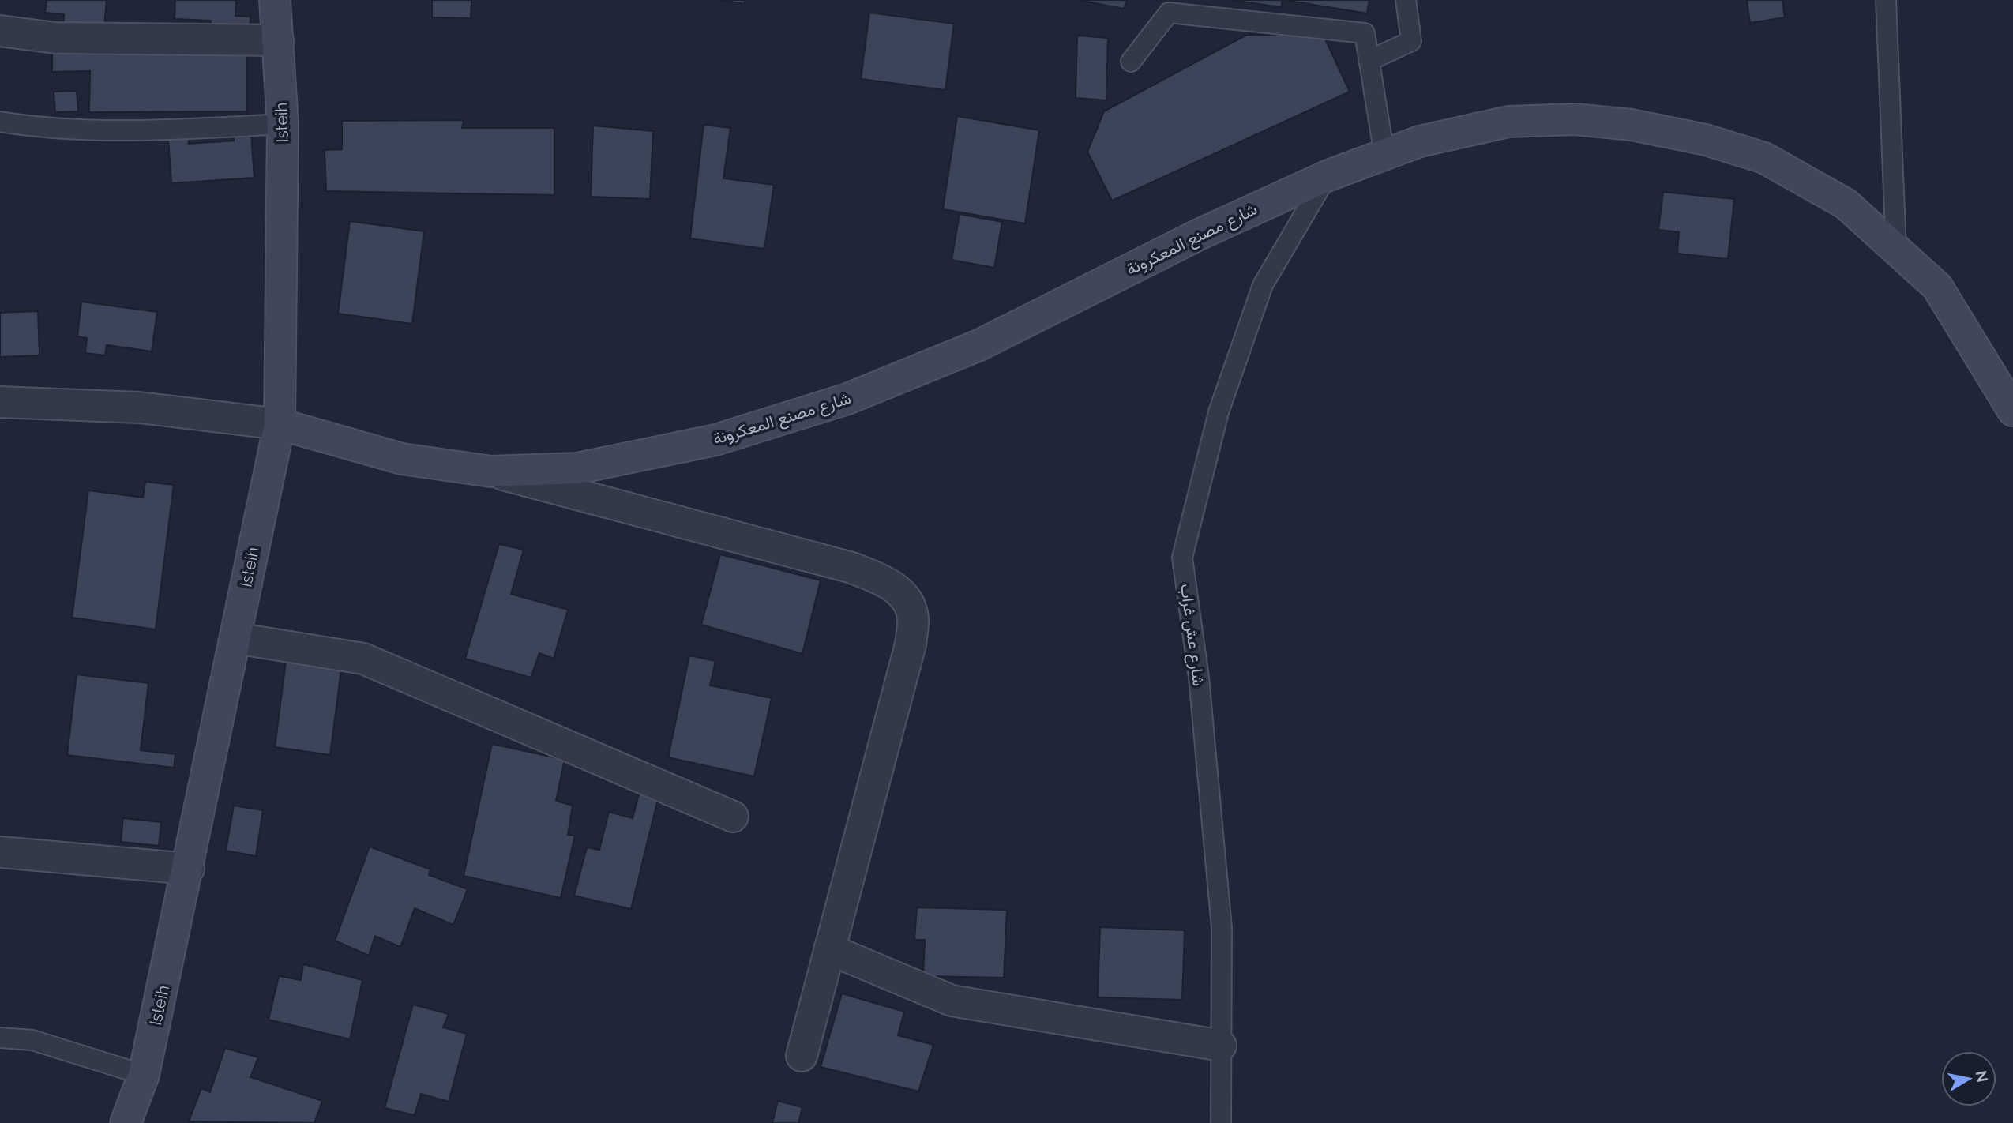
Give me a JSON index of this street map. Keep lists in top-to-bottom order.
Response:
{
  "streets": {
    "street": ["Isteih", "شارع مصنع المعكرونة"],
    "lane": ["شارع عش غراب"]
  },
  "crossings": [
    ["Isteih", "شارع مصنع المعكرونة"],
    ["شارع مصنع المعكرونة", "شارع عش غراب"]
  ],
  "north": "right"
}
